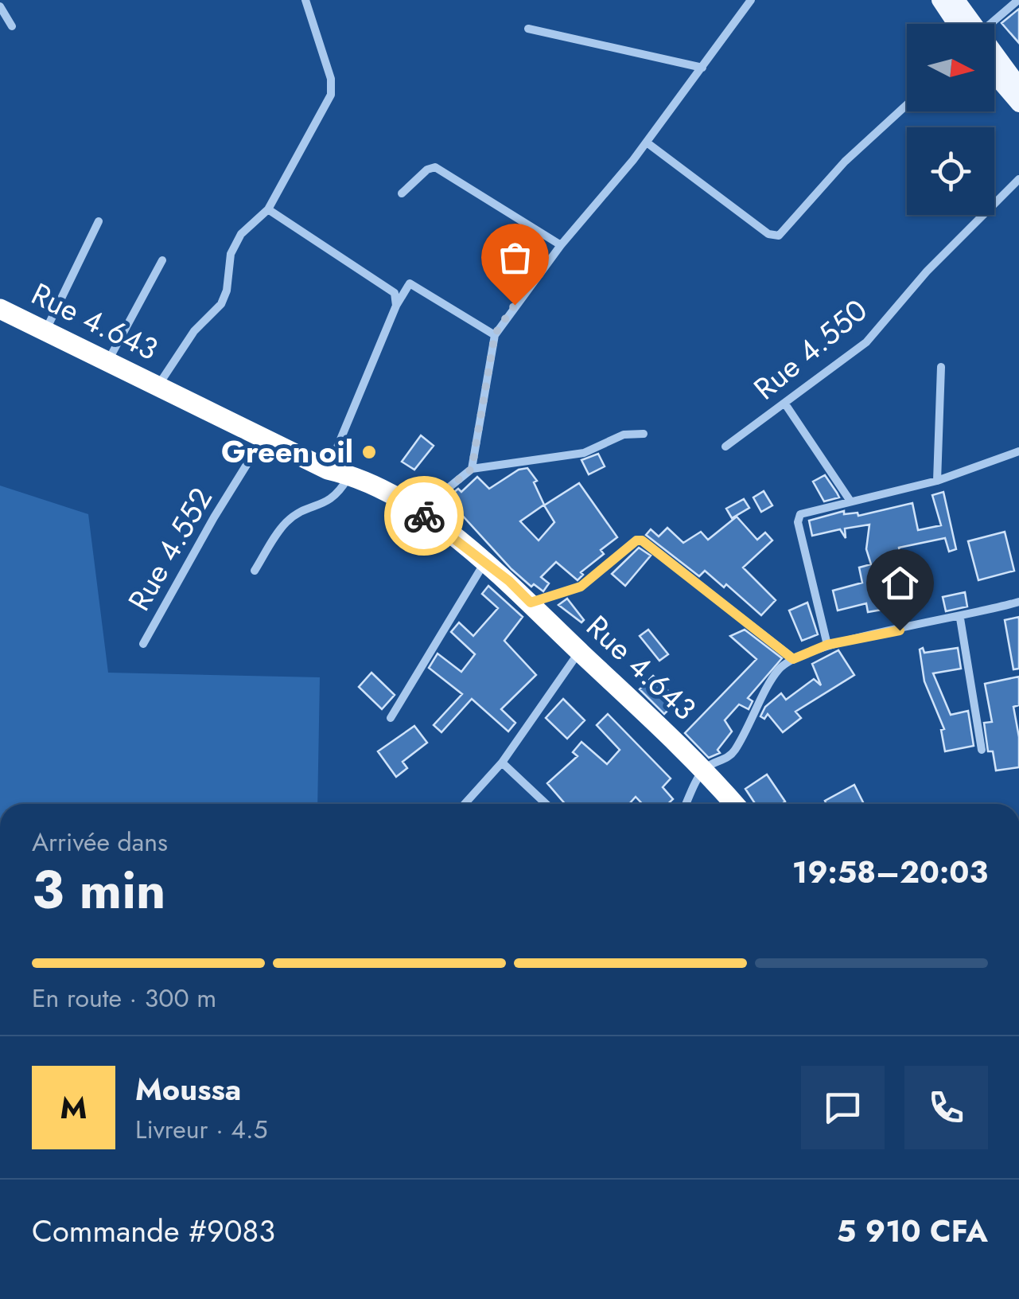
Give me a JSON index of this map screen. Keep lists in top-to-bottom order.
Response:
{
  "streets": {
    "highway": ["Rue 4.643"],
    "street": ["Rue 4.550", "Rue 4.552"]
  },
  "crossings": [
    ["Rue 4.643", "Rue 4.552"]
  ],
  "places": ["Green oil"],
  "north": "right",
  "page": {
    "heading": ["3 min", "Arrivée dans", "19:58–20:03"],
    "panel": [
      "Moussa",
      "Livreur · 4.5",
      "Commande #9083",
      "5 910 CFA"
    ],
    "bar": "En route · 300 m",
    "round": "M"
  }
}
